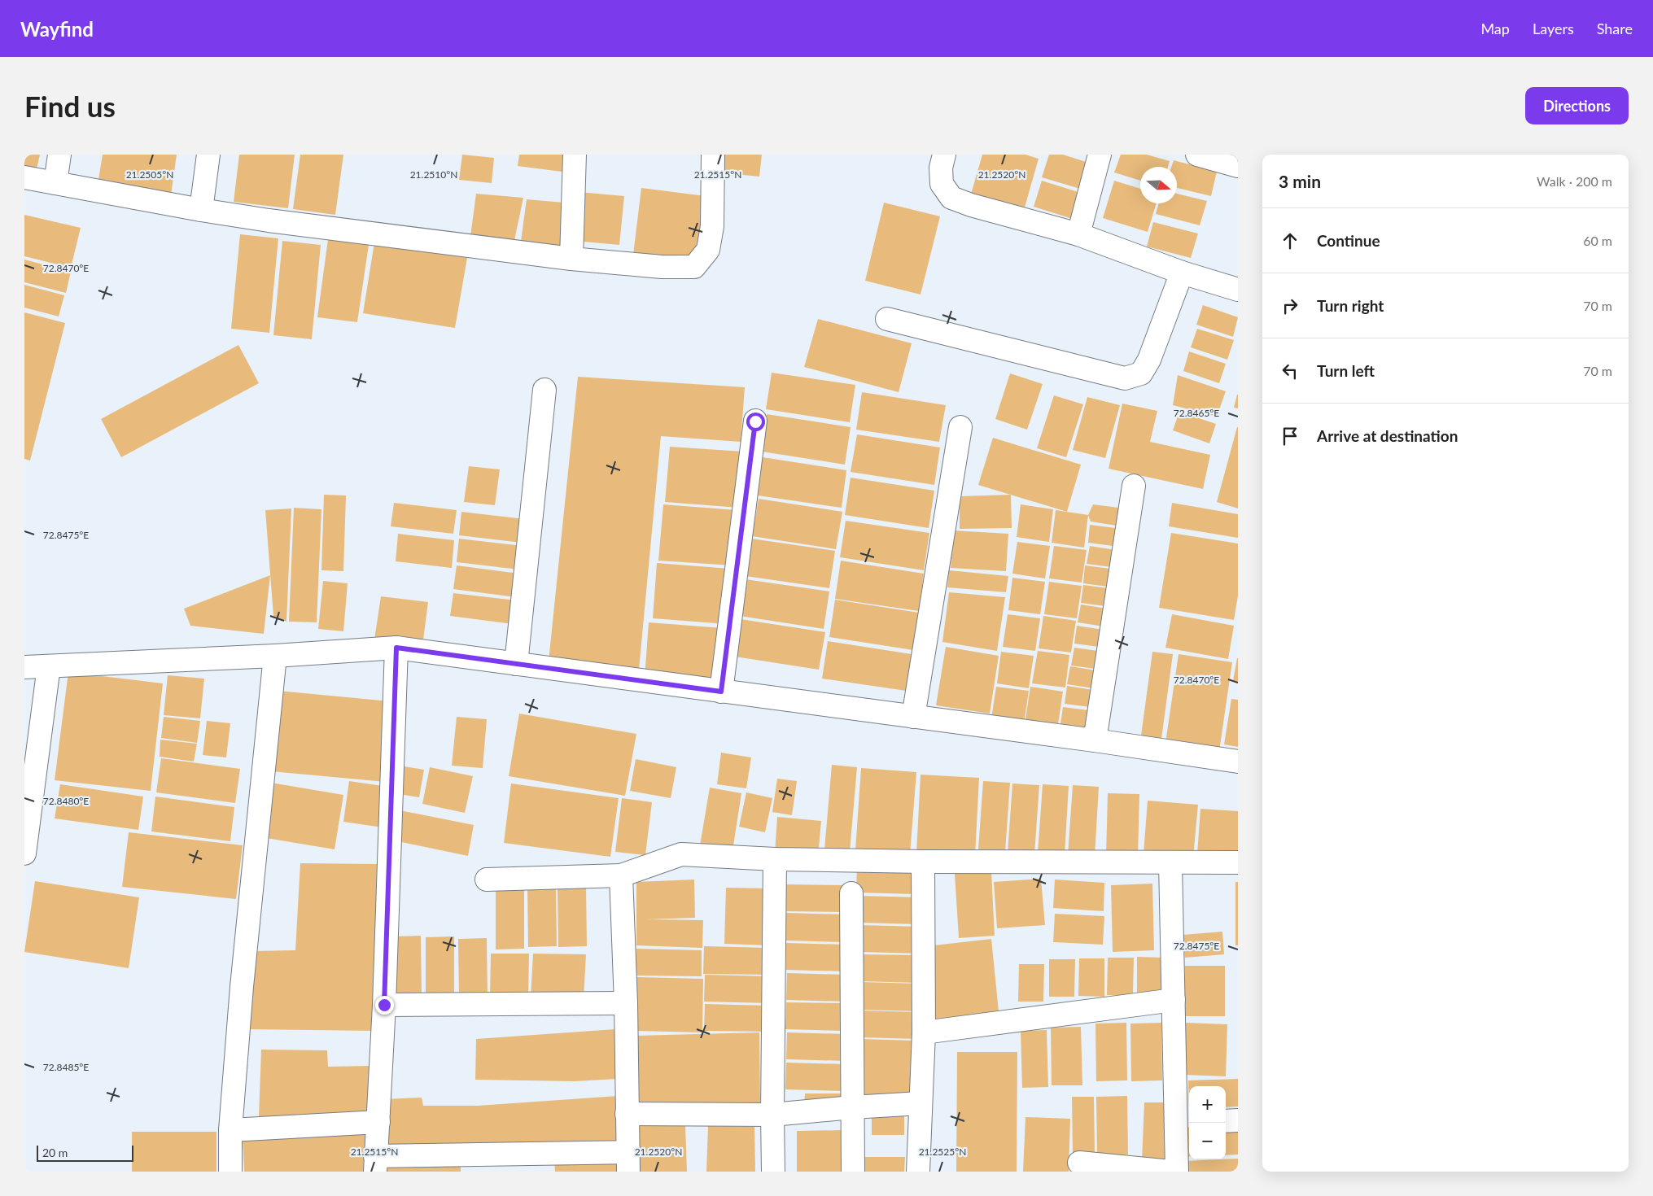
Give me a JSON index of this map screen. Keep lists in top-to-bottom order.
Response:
{
  "scale_bar": "20 m",
  "north": "right",
  "page": {
    "header": "Wayfind",
    "nav": ["Map", "Layers", "Share"],
    "buttons": "Directions",
    "title": "Find us",
    "heading": ["3 min", "Walk · 200 m"],
    "list": [
      ["Continue", "60 m"],
      ["Turn right", "70 m"],
      ["Turn left", "70 m"],
      "Arrive at destination"
    ],
    "map_buttons": ["+", "−"],
    "scale": "20 m"
  },
  "coordinates": [
    "21.2510°N",
    "21.2515°N",
    "21.2520°N",
    "21.2505°N",
    "72.8470°E",
    "72.8465°E",
    "72.8475°E",
    "72.8480°E",
    "72.8485°E",
    "21.2525°N"
  ]
}
